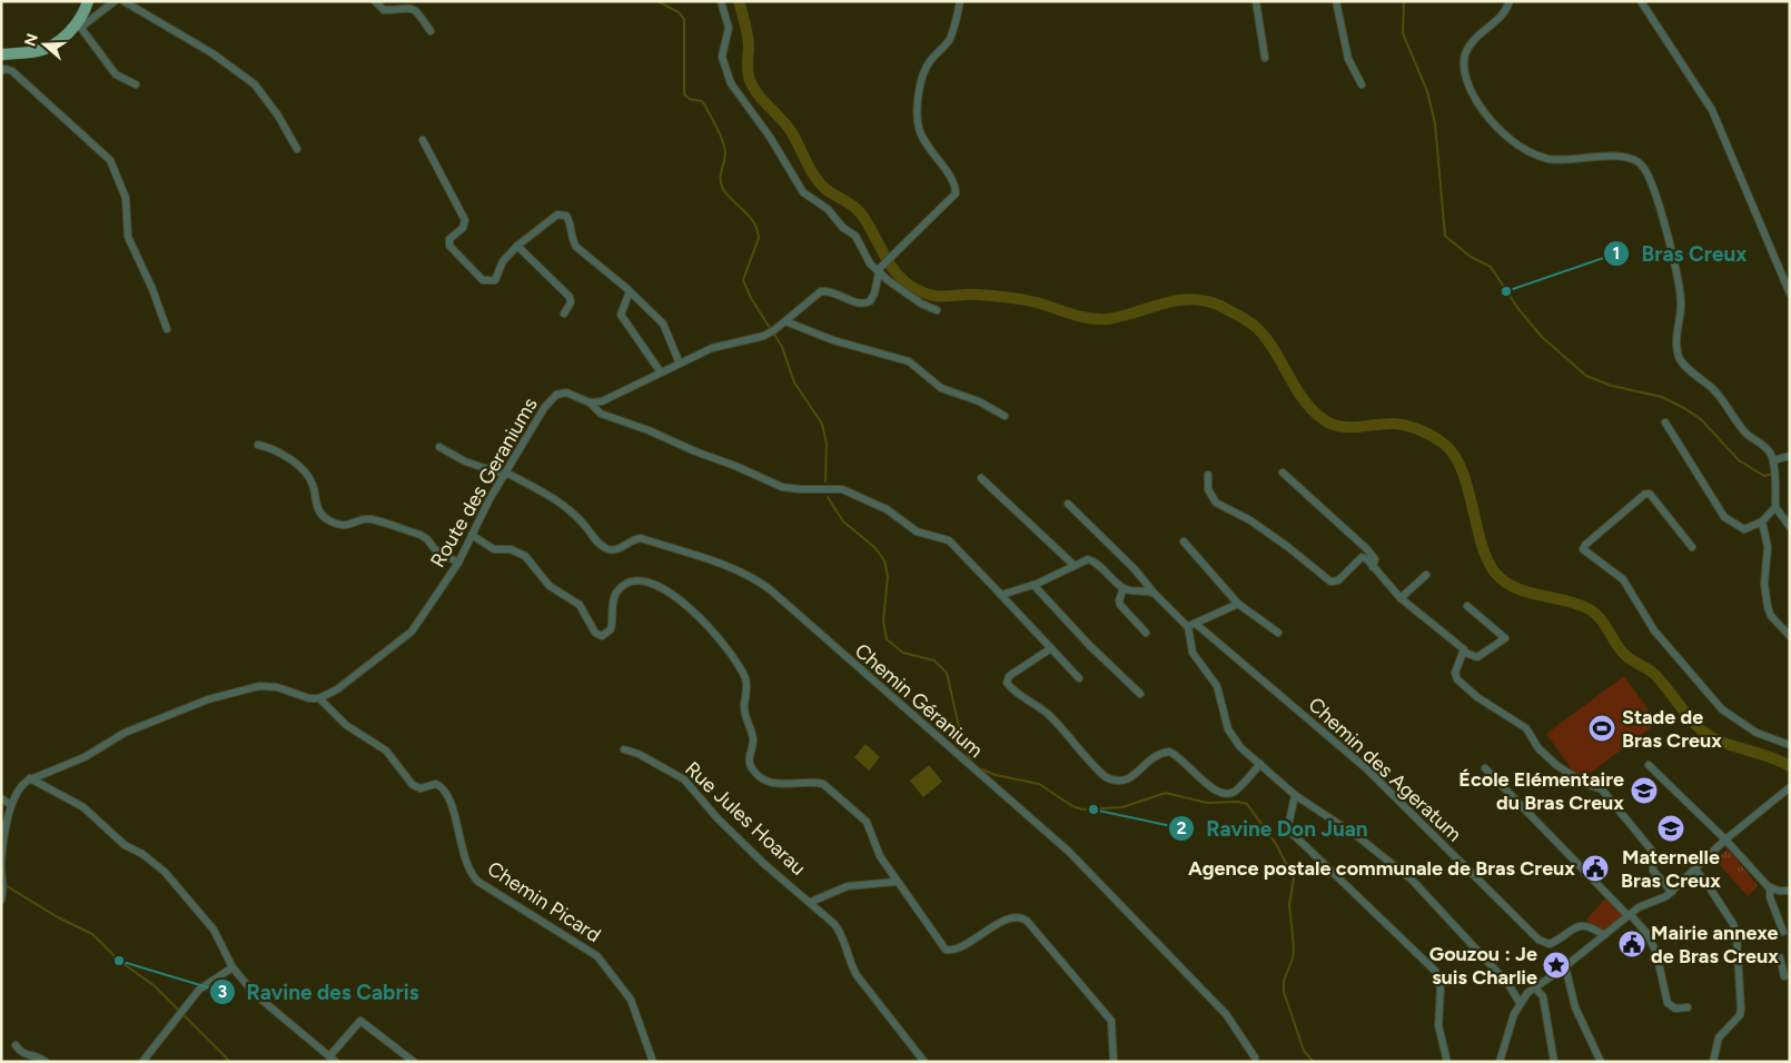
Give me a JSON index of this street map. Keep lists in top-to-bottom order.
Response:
{
  "streets": {
    "street": [
      "Route des Geraniums",
      "Chemin Géranium",
      "Chemin des Ageratum",
      "Rue Jules Hoarau",
      "Chemin Picard"
    ]
  },
  "crossings": [
    ["Route des Geraniums", "Chemin Géranium"],
    ["Route des Geraniums", "Chemin Picard"]
  ],
  "places": {
    "other": ["Bras Creux", "Ravine Don Juan", "Ravine des Cabris"],
    "sports": ["Stade de Bras Creux"],
    "school or university": ["École Elémentaire du Bras Creux", "Maternelle Bras Creux"],
    "public building": ["Agence postale communale de Bras Creux", "Mairie annexe de Bras Creux"],
    "place": ["Gouzou : Je suis Charlie"]
  },
  "north": "left"
}
